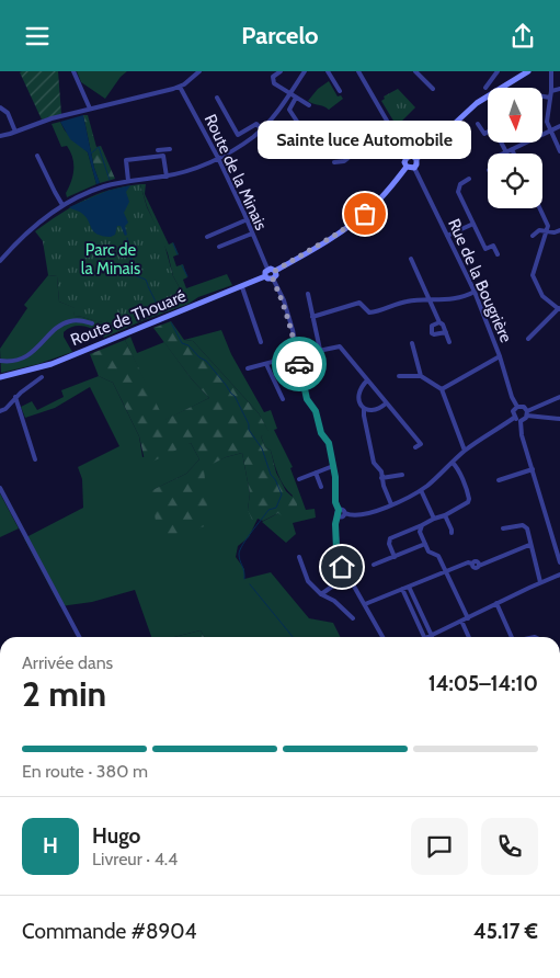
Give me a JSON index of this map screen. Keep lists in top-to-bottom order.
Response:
{
  "streets": {
    "street": ["Route de la Minais", "Rue de la Bougrière", "Route de Thouaré"]
  },
  "crossings": [
    ["Route de la Minais", "Route de Thouaré"]
  ],
  "parks": ["Parc de la Minais"],
  "places": ["Sainte luce Automobile"],
  "north": "bottom",
  "page": {
    "header": "Parcelo",
    "bubble": "Sainte luce Automobile",
    "heading": ["2 min", "Arrivée dans", "14:05–14:10"],
    "panel": [
      "Hugo",
      "Livreur · 4.4",
      "Commande #8904",
      "45.17 €"
    ],
    "bar": "En route · 380 m",
    "round": "H"
  }
}
